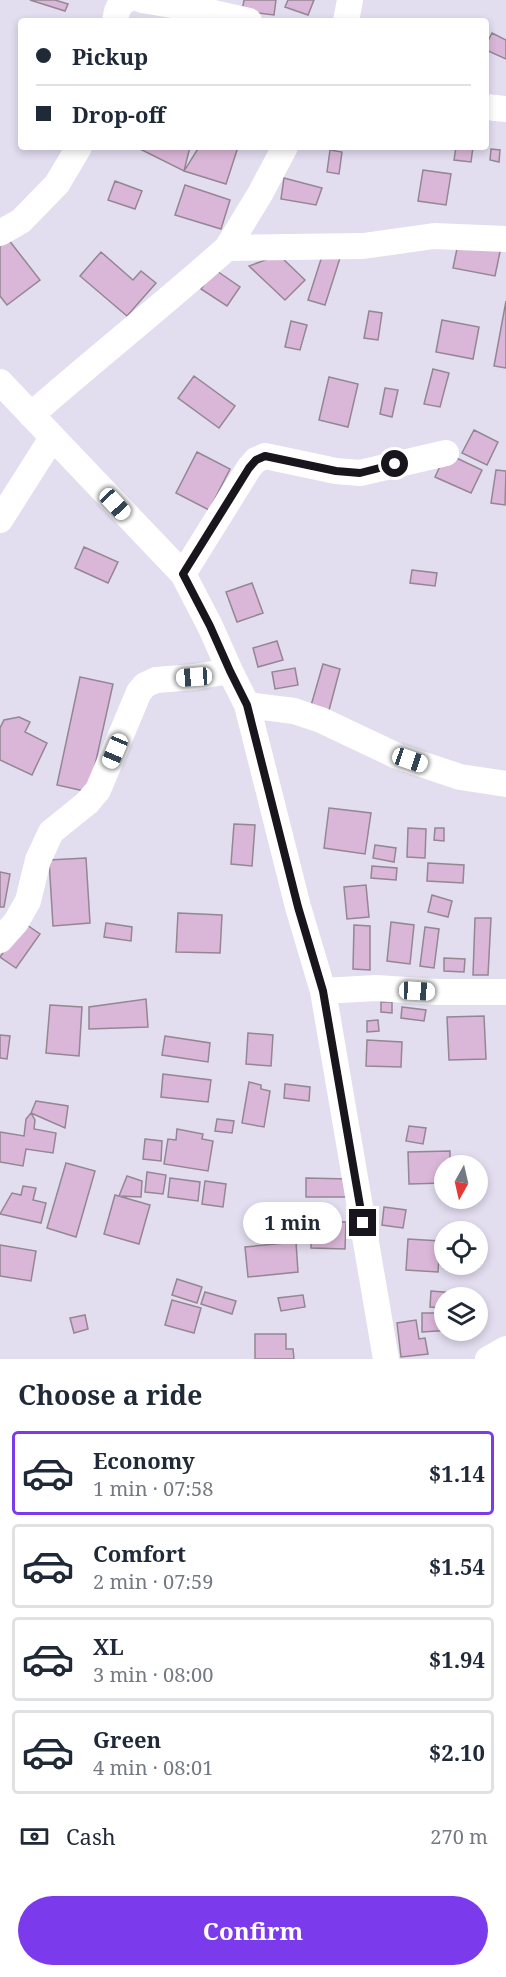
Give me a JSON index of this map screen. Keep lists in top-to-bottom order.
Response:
{
  "north": "bottom",
  "page": {
    "banner": ["Pickup", "Drop-off"],
    "bubble": "1 min",
    "heading": "Choose a ride",
    "list": [
      {
        "name": "Economy",
        "note": "1 min · 07:58",
        "value": "$1.14"
      },
      {
        "name": "Comfort",
        "note": "2 min · 07:59",
        "value": "$1.54"
      },
      {
        "name": "XL",
        "note": "3 min · 08:00",
        "value": "$1.94"
      },
      {
        "name": "Green",
        "note": "4 min · 08:01",
        "value": "$2.10"
      }
    ],
    "pay": ["Cash", "270 m"],
    "buttons": "Confirm"
  }
}
